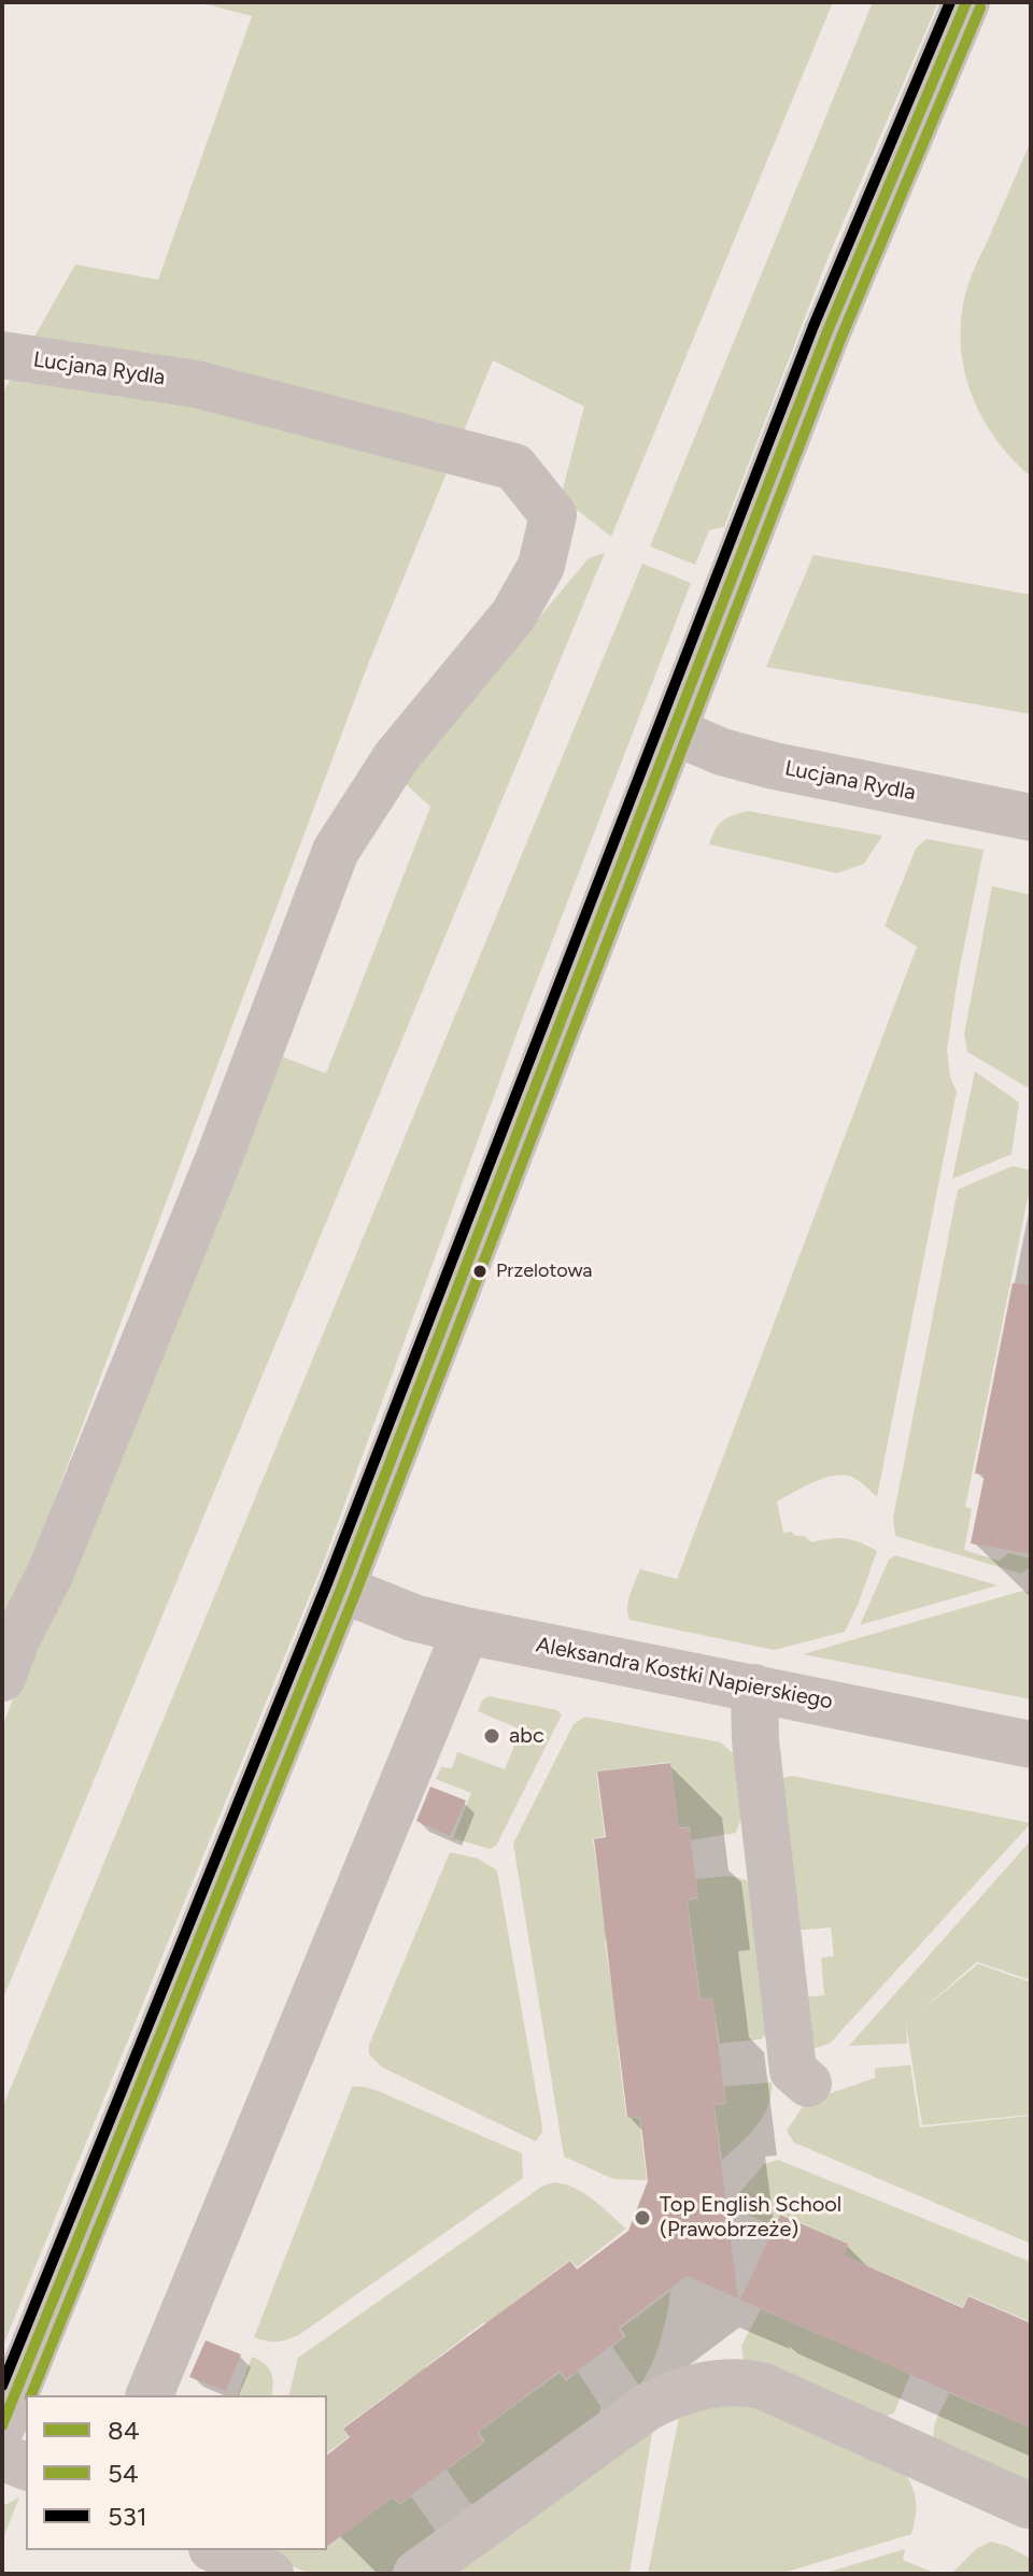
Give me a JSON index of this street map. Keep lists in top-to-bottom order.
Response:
{
  "streets": {
    "street": ["Lucjana Rydla", "Aleksandra Kostki Napierskiego"]
  },
  "places": ["Przelotowa", "abc", "Top English School (Prawobrzeże)"],
  "lines": ["transit line 84", "transit line 531", "transit line 54"],
  "legend": ["84", "54", "531"]
}
